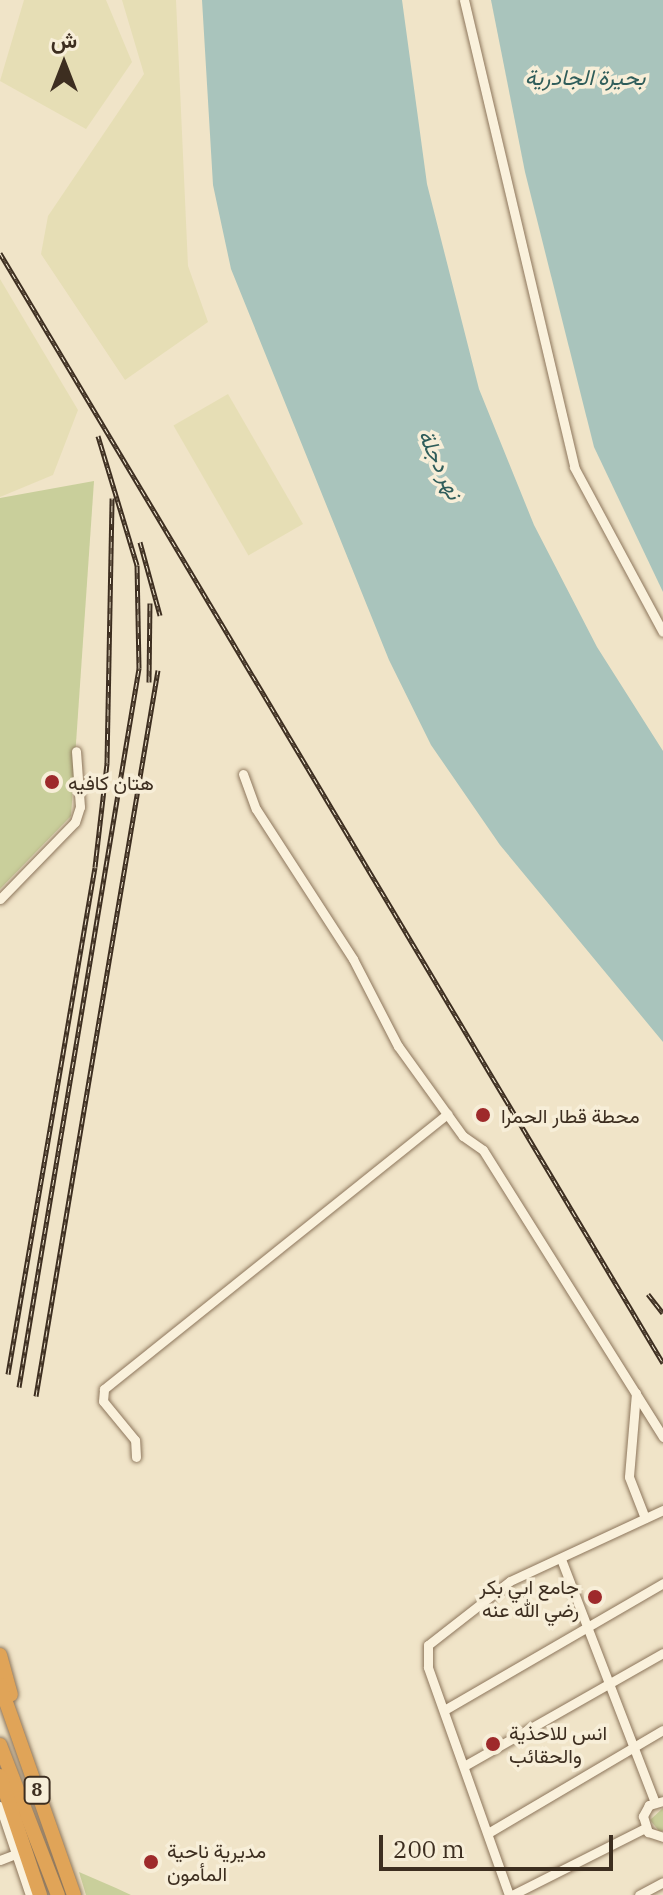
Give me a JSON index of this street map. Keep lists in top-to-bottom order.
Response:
{
  "streets": {
    "highway": ["8"]
  },
  "water": ["بحيرة الجادرية", "نهر دجلة"],
  "places": [
    "هتان كافيه",
    "محطة قطار الحمرا",
    "جامع ابي بكر رضي الله عنه",
    "انس للاحذية والحقائب",
    "مديرية ناحية المأمون"
  ],
  "scale_bar": "200 m",
  "north": "top"
}
